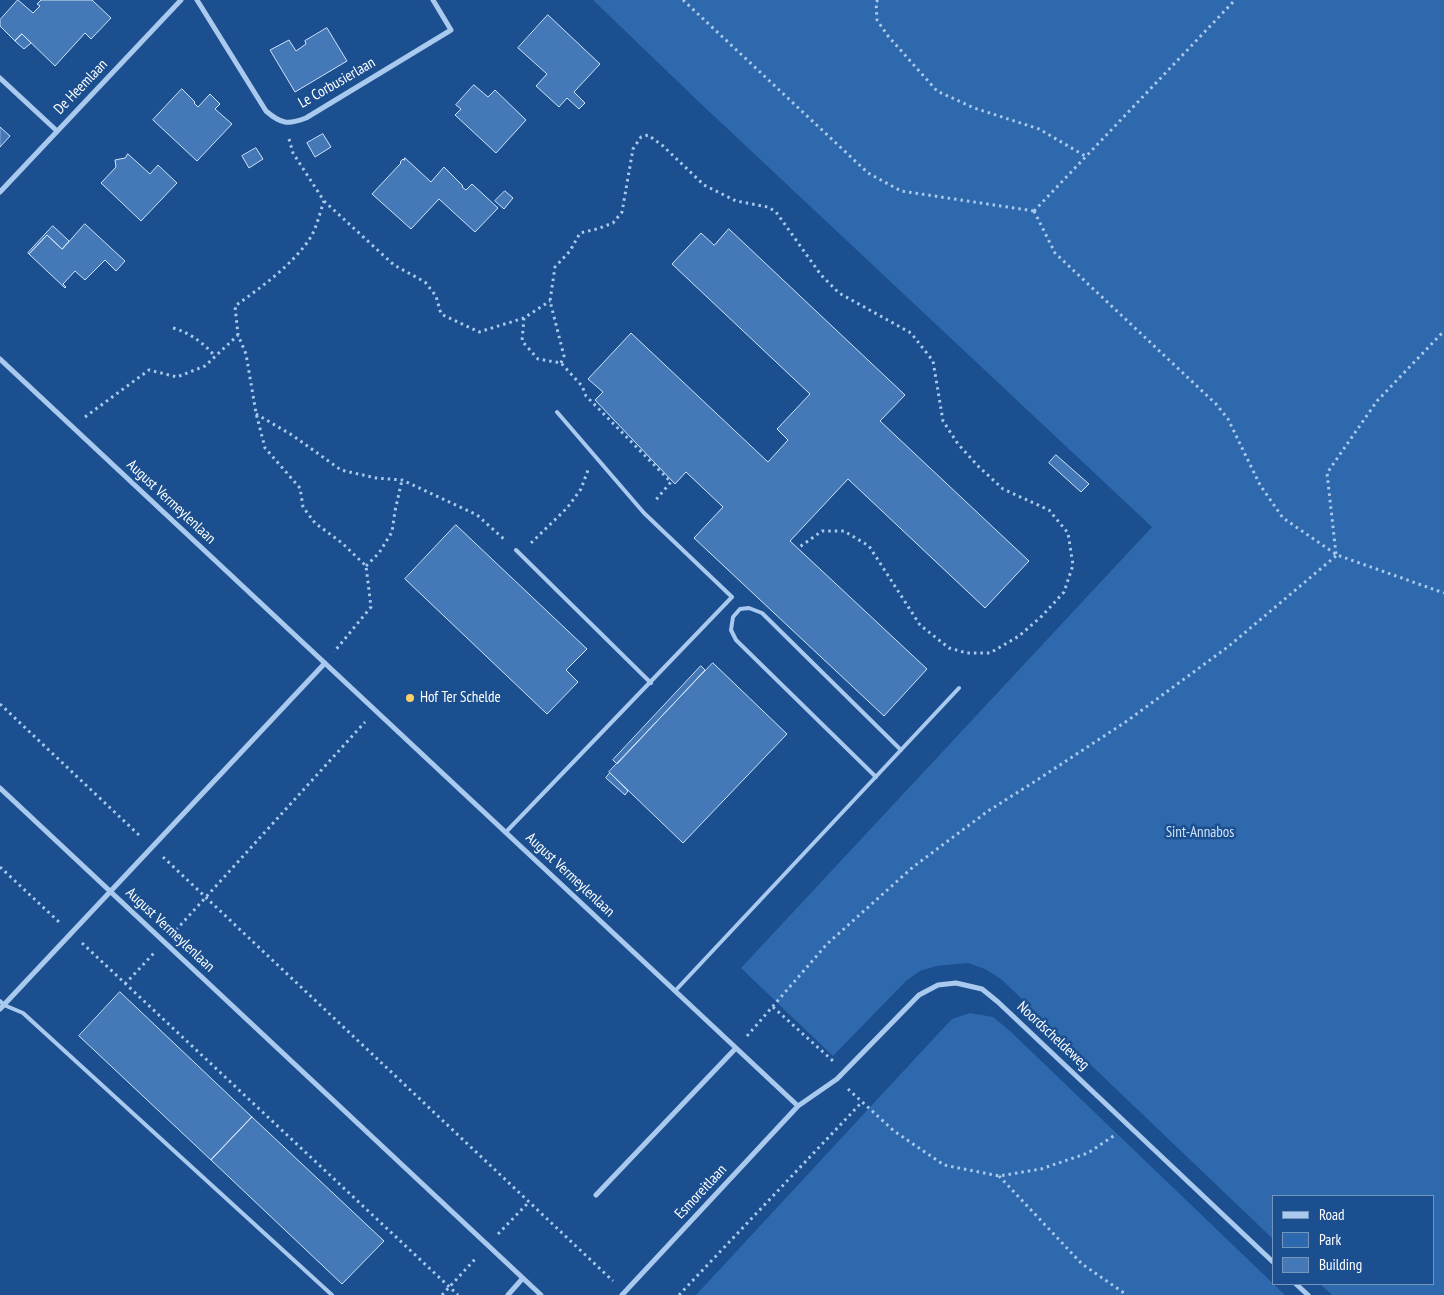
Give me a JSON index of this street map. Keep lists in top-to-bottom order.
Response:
{
  "streets": {
    "street": [
      "Le Corbusierlaan",
      "De Heemlaan",
      "August Vermeylenlaan",
      "Noordscheldeweg",
      "Esmoreitlaan"
    ]
  },
  "crossings": [
    ["August Vermeylenlaan", "Noordscheldeweg"],
    ["August Vermeylenlaan", "Esmoreitlaan"],
    ["Noordscheldeweg", "Esmoreitlaan"]
  ],
  "parks": ["Sint-Annabos"],
  "places": ["Hof Ter Schelde"],
  "legend": ["Road", "Park", "Building"]
}
